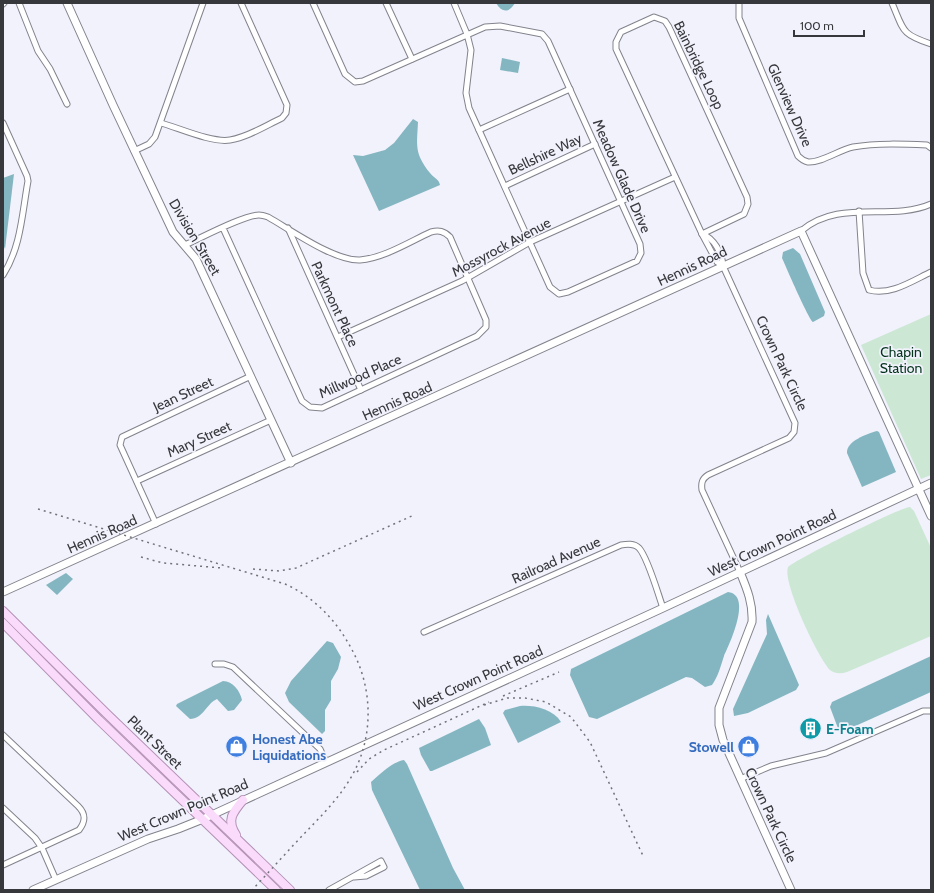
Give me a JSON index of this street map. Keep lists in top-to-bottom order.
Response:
{
  "streets": {
    "main road": ["Plant Street"],
    "street": [
      "Bainbridge Loop",
      "Glenview Drive",
      "Bellshire Way",
      "Meadow Glade Drive",
      "Division Street",
      "Mossyrock Avenue",
      "Hennis Road",
      "Parkmont Place",
      "Crown Park Circle",
      "Millwood Place",
      "Jean Street",
      "Mary Street",
      "West Crown Point Road",
      "Railroad Avenue"
    ]
  },
  "crossings": [
    ["Bainbridge Loop", "Mossyrock Avenue"],
    ["Bainbridge Loop", "Hennis Road"],
    ["Bainbridge Loop", "Crown Park Circle"],
    ["Bellshire Way", "Meadow Glade Drive"],
    ["Meadow Glade Drive", "Mossyrock Avenue"],
    ["Division Street", "Hennis Road"],
    ["Division Street", "Jean Street"],
    ["Division Street", "Mary Street"],
    ["Mossyrock Avenue", "Parkmont Place"],
    ["Mossyrock Avenue", "Millwood Place"],
    ["Hennis Road", "Crown Park Circle"],
    ["Parkmont Place", "Millwood Place"],
    ["Crown Park Circle", "West Crown Point Road"],
    ["Jean Street", "Mary Street"],
    ["West Crown Point Road", "Railroad Avenue"],
    ["West Crown Point Road", "Plant Street"]
  ],
  "parks": ["Chapin Station"],
  "places": {
    "building": ["E-Foam"],
    "shop": ["Honest Abe Liquidations", "Stowell"]
  },
  "scale_bar": "100 m"
}
